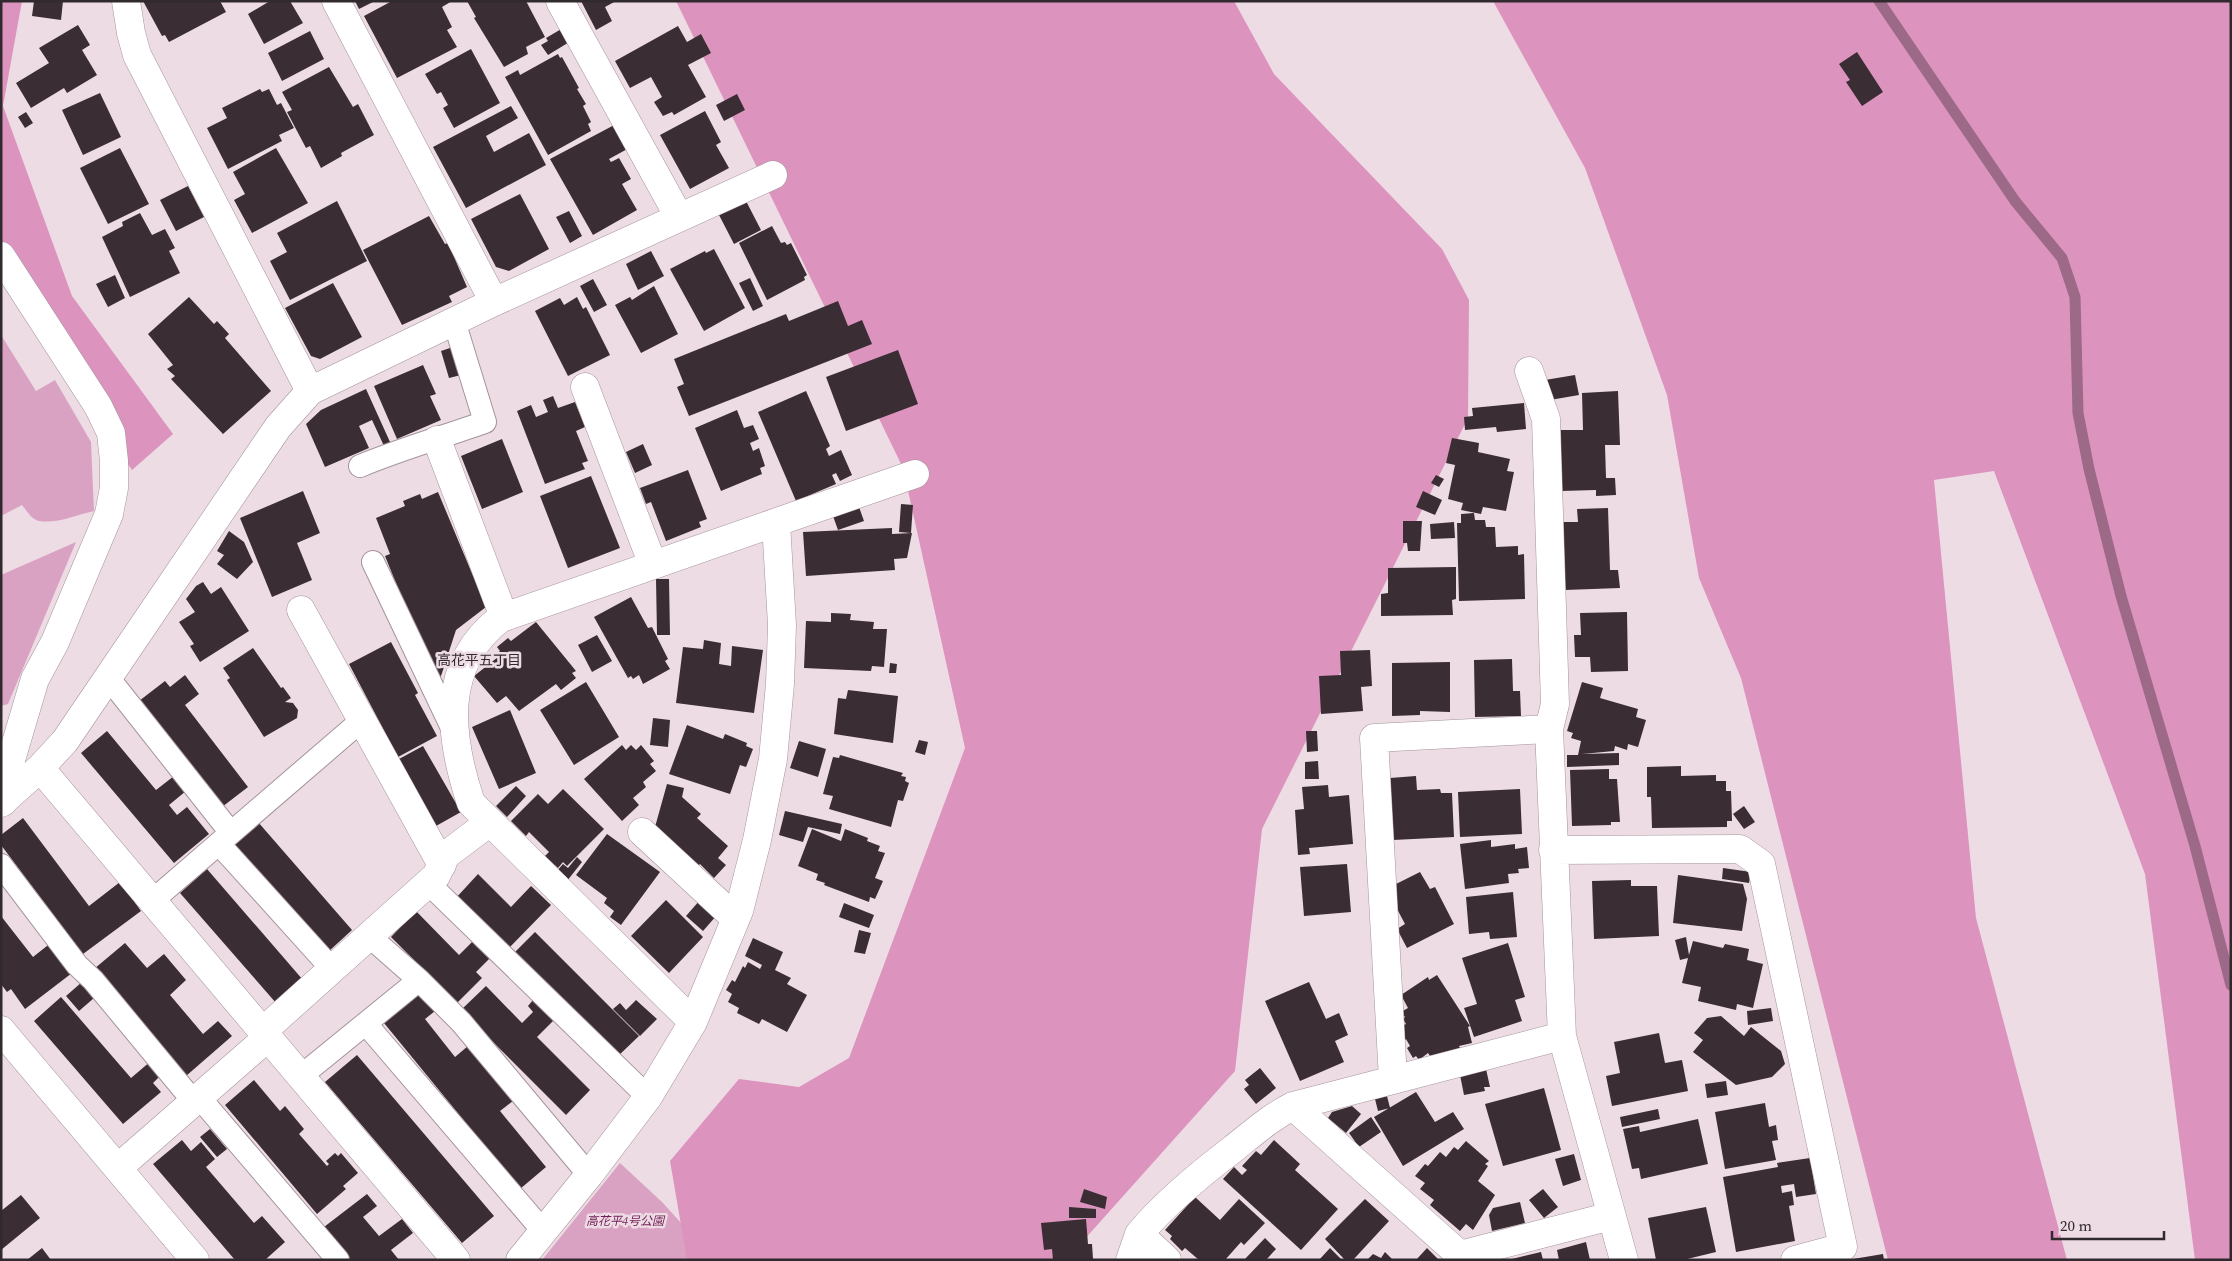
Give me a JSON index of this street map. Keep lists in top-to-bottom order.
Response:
{
  "districts": ["高花平五丁目"],
  "parks": ["高花平4号公園"],
  "scale_bar": "20 m"
}
